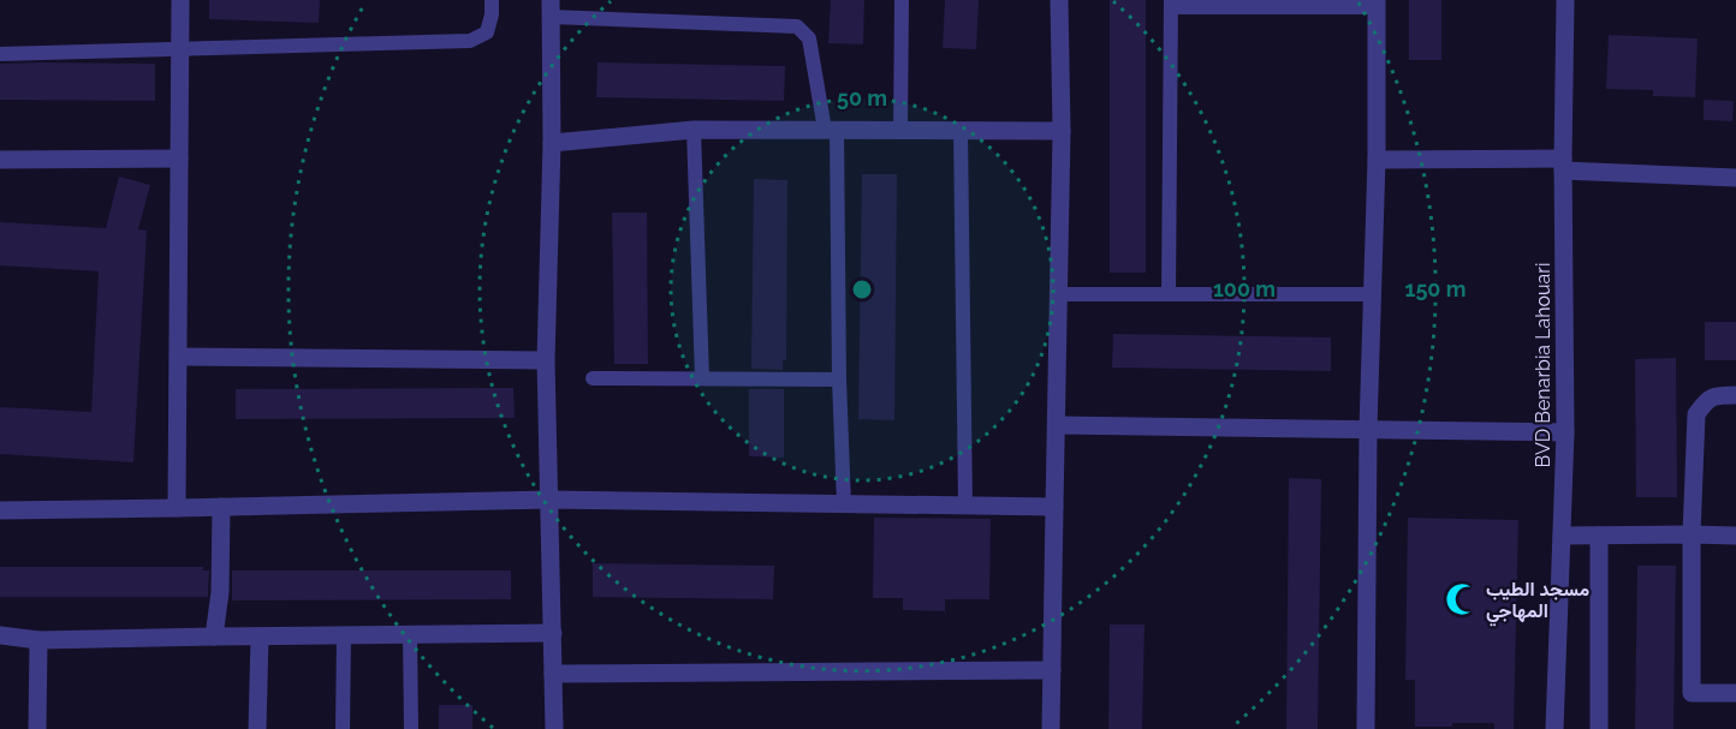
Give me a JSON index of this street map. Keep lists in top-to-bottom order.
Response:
{
  "streets": {
    "street": ["BVD Benarbia Lahouari"]
  },
  "places": {
    "mosque": ["مسجد الطيب المهاجي"]
  },
  "rings": ["50 m", "100 m", "150 m"]
}
